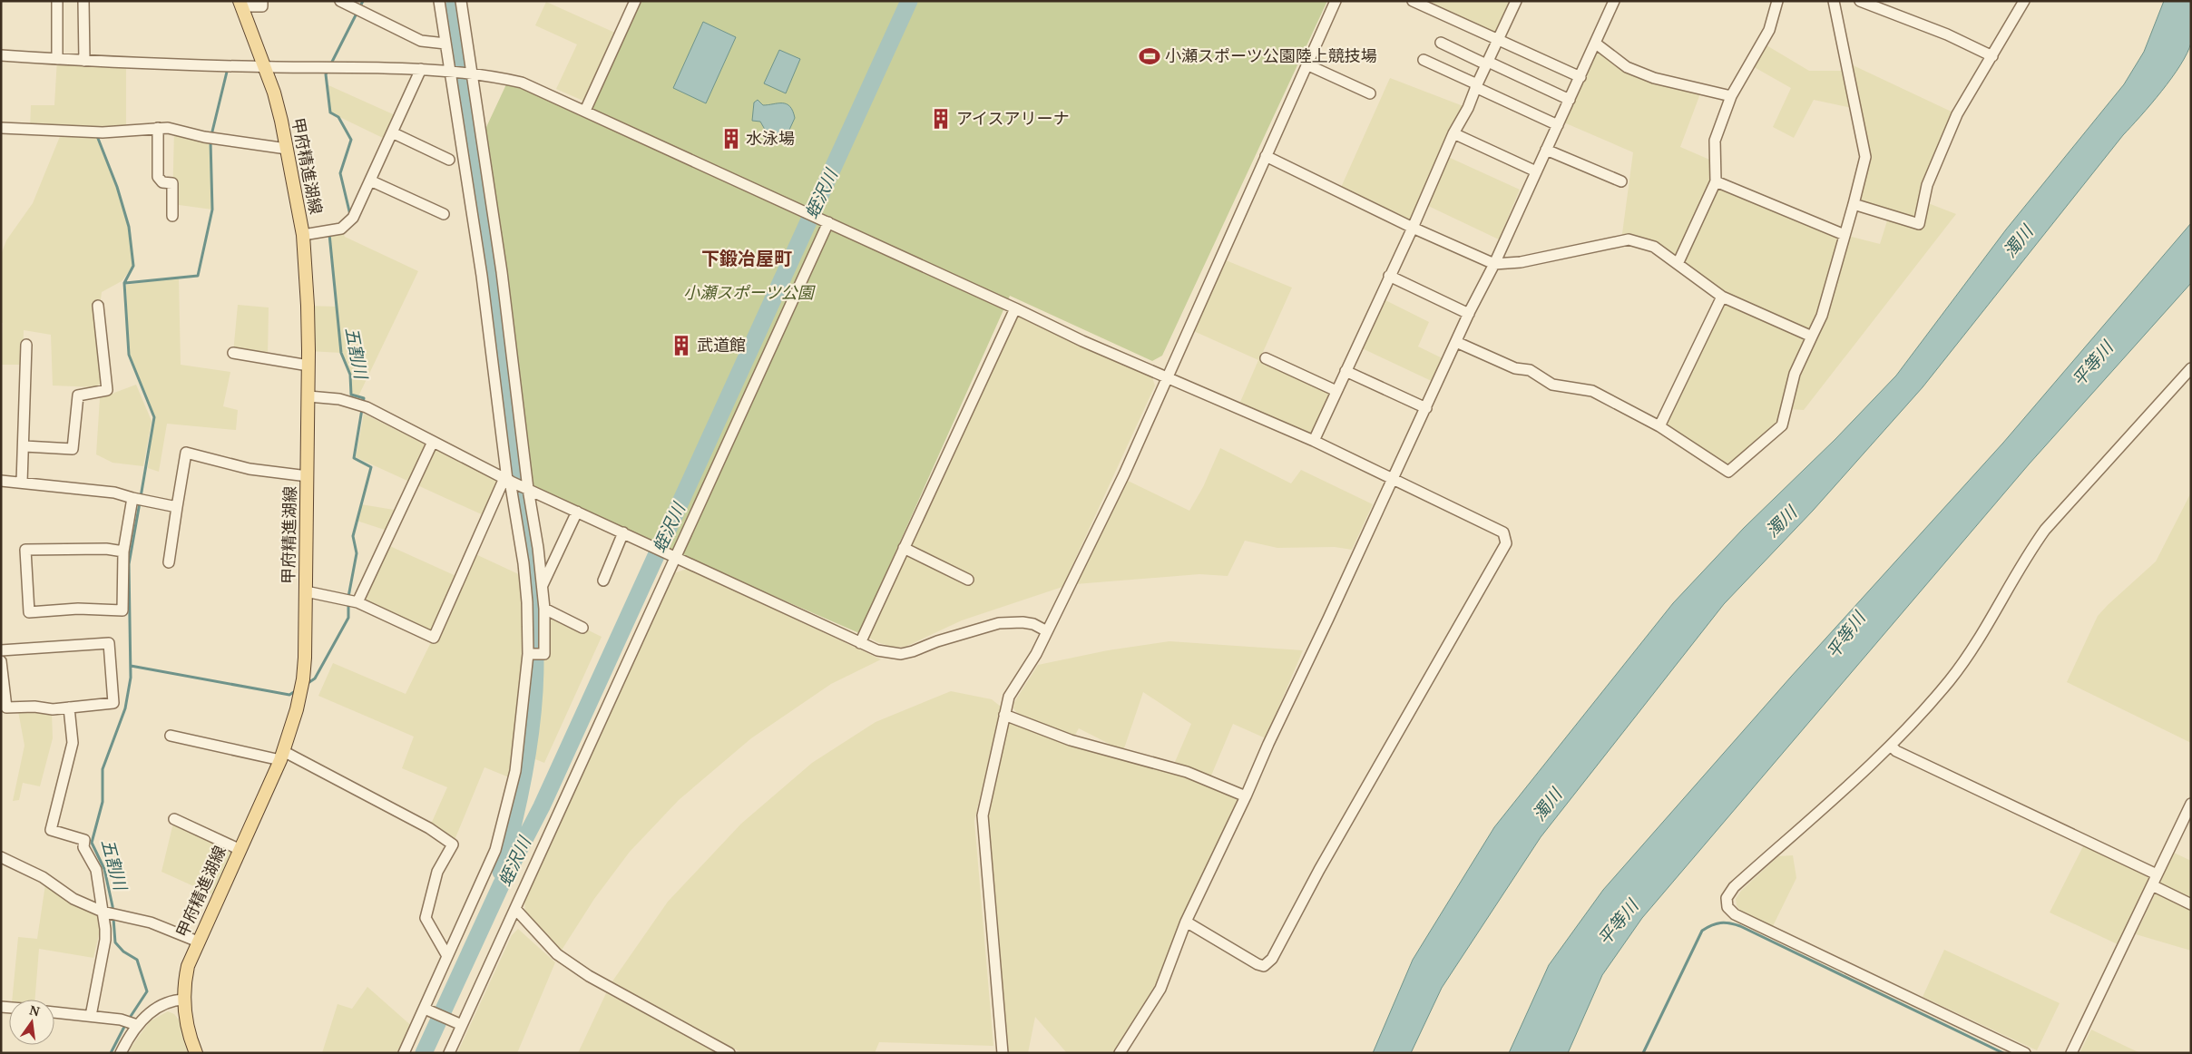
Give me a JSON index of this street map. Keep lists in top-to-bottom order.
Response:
{
  "streets": {
    "main road": ["甲府精進湖線"]
  },
  "districts": ["下鍛冶屋町"],
  "water": [
    "蛭沢川",
    "濁川",
    "五割川",
    "平等川"
  ],
  "parks": ["小瀬スポーツ公園"],
  "places": {
    "sports": ["小瀬スポーツ公園陸上競技場"],
    "building": ["アイスアリーナ", "水泳場", "武道館"]
  },
  "north": "top"
}
